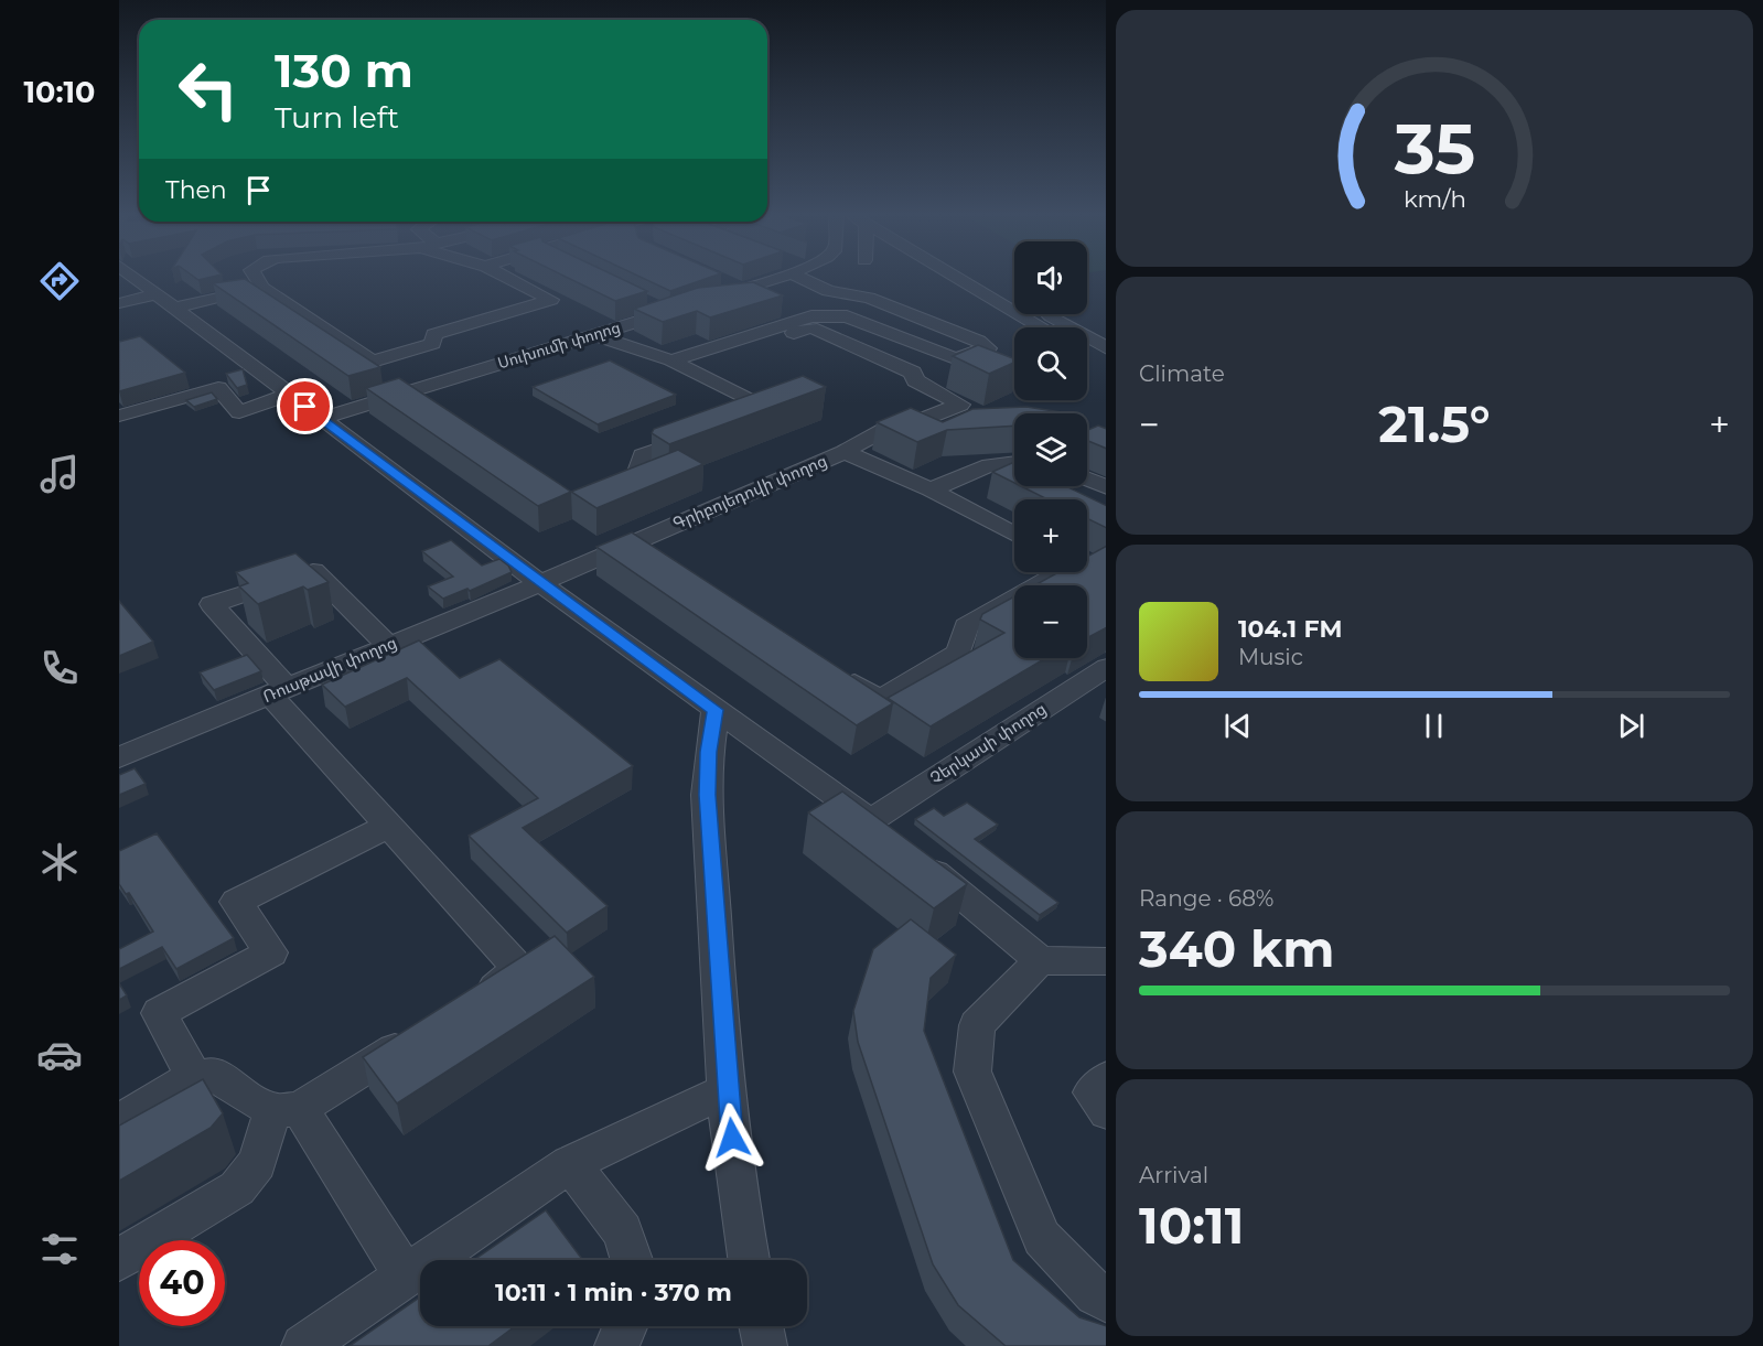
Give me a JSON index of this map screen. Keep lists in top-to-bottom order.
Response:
{
  "streets": {
    "street": [
      "Սուխումի փողոց",
      "Գրիբոյեդովի փողոց",
      "Ռուսթավի փողոց",
      "Չերկասի փողոց"
    ]
  },
  "crossings": [
    ["Գրիբոյեդովի փողոց", "Ռուսթավի փողոց"]
  ],
  "page": {
    "tabs": "10:10",
    "turn": ["130 m", "Turn left"],
    "then": "Then",
    "map_buttons": ["+", "−"],
    "tile": [
      "Climate",
      ["Range · 68%", "340 km"],
      ["Arrival", "10:11"]
    ],
    "heat": ["−", "21.5°", "+"],
    "song": ["104.1 FM", "Music"],
    "limit": "40",
    "trip": "10:11 · 1 min · 370 m",
    "gauge": ["35", "km/h"]
  }
}
